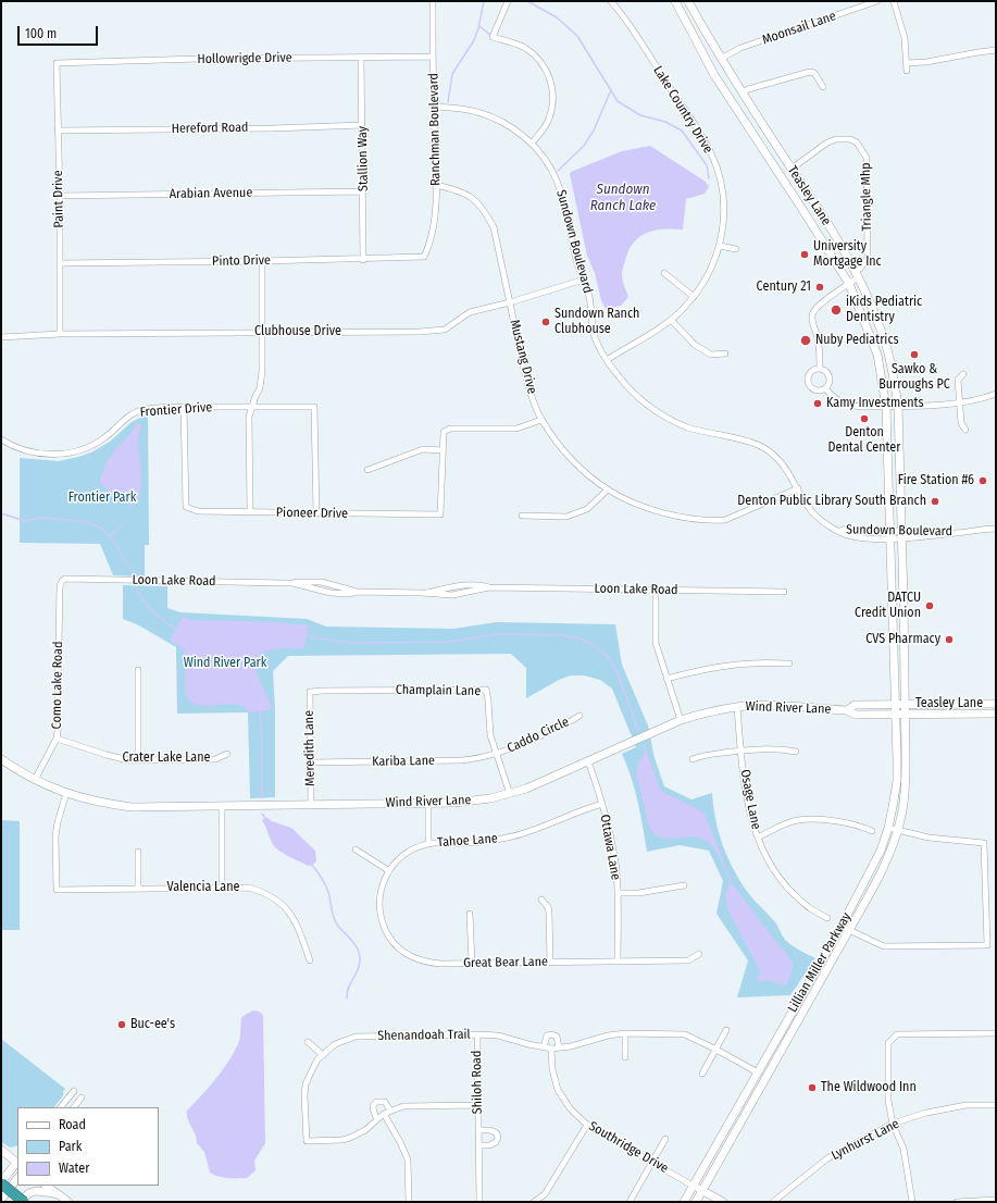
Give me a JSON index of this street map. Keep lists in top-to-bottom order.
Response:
{
  "streets": {
    "main road": [
      "Teasley Lane",
      "Wind River Lane",
      "Lillian Miller Parkway",
      "Southridge Drive"
    ],
    "street": [
      "Moonsail Lane",
      "Hollowrigde Drive",
      "Lake Country Drive",
      "Hereford Road",
      "Ranchman Boulevard",
      "Stallion Way",
      "Arabian Avenue",
      "Triangle Mhp",
      "Paint Drive",
      "Sundown Boulevard",
      "Pinto Drive",
      "Clubhouse Drive",
      "Mustang Drive",
      "Frontier Drive",
      "Pioneer Drive",
      "Loon Lake Road",
      "Como Lake Road",
      "Champlain Lane",
      "Caddo Circle",
      "Meredith Lane",
      "Crater Lake Lane",
      "Kariba Lane",
      "Osage Lane",
      "Tahoe Lane",
      "Ottawa Lane",
      "Valencia Lane",
      "Great Bear Lane",
      "Shenandoah Trail",
      "Shiloh Road",
      "Lynhurst Lane"
    ]
  },
  "crossings": [
    ["Moonsail Lane", "Teasley Lane"],
    ["Hollowrigde Drive", "Ranchman Boulevard"],
    ["Hollowrigde Drive", "Stallion Way"],
    ["Hollowrigde Drive", "Paint Drive"],
    ["Lake Country Drive", "Sundown Boulevard"],
    ["Hereford Road", "Stallion Way"],
    ["Hereford Road", "Paint Drive"],
    ["Ranchman Boulevard", "Sundown Boulevard"],
    ["Ranchman Boulevard", "Pinto Drive"],
    ["Ranchman Boulevard", "Mustang Drive"],
    ["Stallion Way", "Arabian Avenue"],
    ["Stallion Way", "Pinto Drive"],
    ["Arabian Avenue", "Paint Drive"],
    ["Teasley Lane", "Triangle Mhp"],
    ["Teasley Lane", "Sundown Boulevard"],
    ["Teasley Lane", "Wind River Lane"],
    ["Teasley Lane", "Lillian Miller Parkway"],
    ["Paint Drive", "Pinto Drive"],
    ["Paint Drive", "Clubhouse Drive"],
    ["Sundown Boulevard", "Clubhouse Drive"],
    ["Sundown Boulevard", "Mustang Drive"],
    ["Clubhouse Drive", "Mustang Drive"],
    ["Frontier Drive", "Pioneer Drive"],
    ["Loon Lake Road", "Como Lake Road"],
    ["Como Lake Road", "Wind River Lane"],
    ["Como Lake Road", "Crater Lake Lane"],
    ["Champlain Lane", "Wind River Lane"],
    ["Champlain Lane", "Caddo Circle"],
    ["Champlain Lane", "Meredith Lane"],
    ["Champlain Lane", "Kariba Lane"],
    ["Wind River Lane", "Meredith Lane"],
    ["Wind River Lane", "Osage Lane"],
    ["Wind River Lane", "Ottawa Lane"],
    ["Wind River Lane", "Valencia Lane"],
    ["Wind River Lane", "Lillian Miller Parkway"],
    ["Caddo Circle", "Kariba Lane"],
    ["Meredith Lane", "Kariba Lane"],
    ["Tahoe Lane", "Ottawa Lane"],
    ["Tahoe Lane", "Great Bear Lane"],
    ["Ottawa Lane", "Great Bear Lane"],
    ["Lillian Miller Parkway", "Shenandoah Trail"],
    ["Lillian Miller Parkway", "Southridge Drive"],
    ["Shenandoah Trail", "Shiloh Road"],
    ["Shenandoah Trail", "Southridge Drive"]
  ],
  "water": ["Sundown Ranch Lake"],
  "parks": ["Frontier Park", "Wind River Park"],
  "places": [
    "University Mortgage Inc",
    "Century 21",
    "iKids Pediatric Dentistry",
    "Sundown Ranch Clubhouse",
    "Nuby Pediatrics",
    "Sawko & Burroughs PC",
    "Kamy Investments",
    "Denton Dental Center",
    "Fire Station #6",
    "Denton Public Library South Branch",
    "DATCU Credit Union",
    "CVS Pharmacy",
    "Buc-ee's",
    "The Wildwood Inn"
  ],
  "legend": ["Road", "Park", "Water"],
  "scale_bar": "100 m"
}
